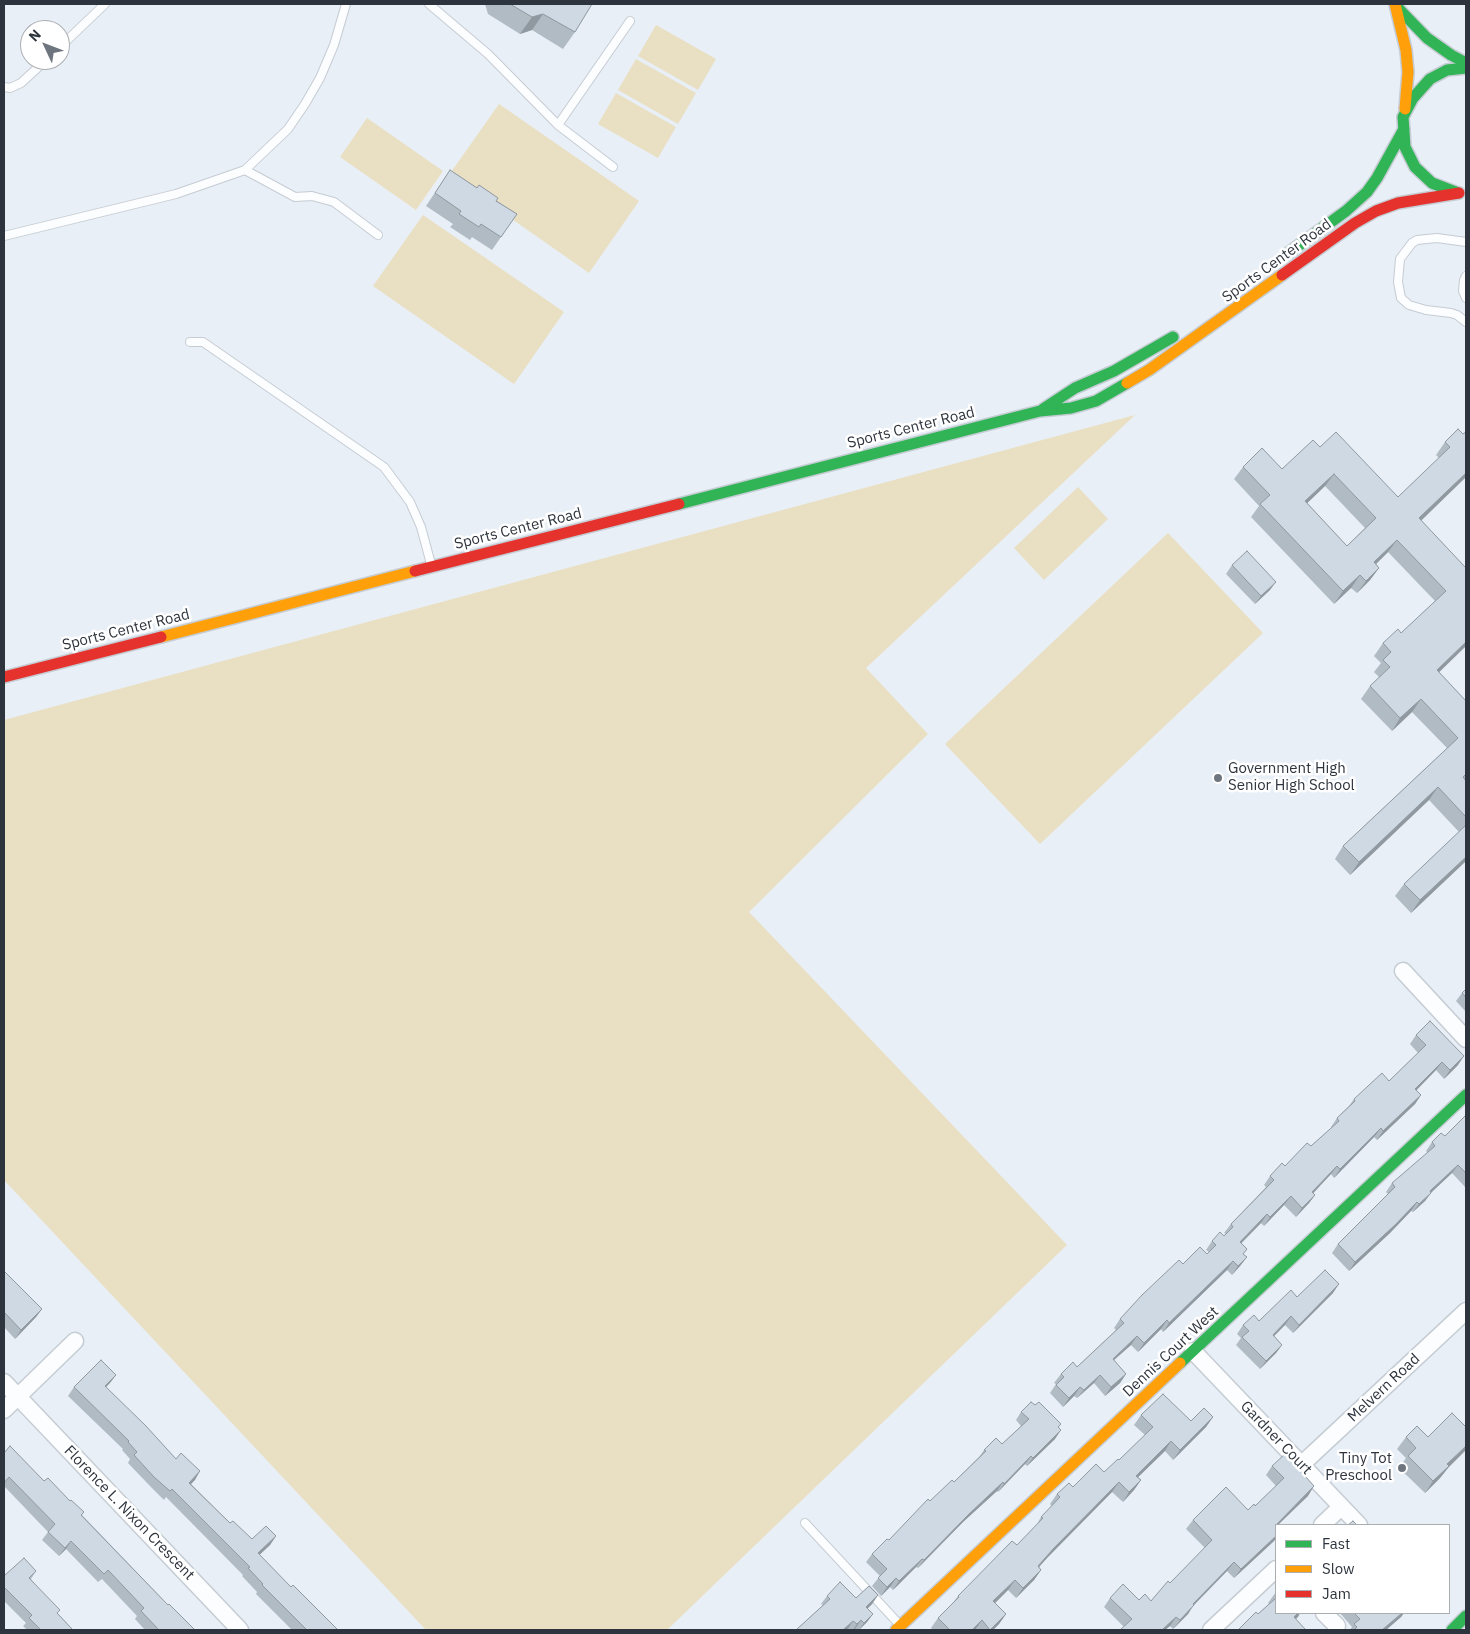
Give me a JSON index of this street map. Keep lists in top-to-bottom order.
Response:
{
  "streets": {
    "main road": ["Sports Center Road", "Dennis Court West"],
    "street": ["Melvern Road", "Gardner Court", "Florence L. Nixon Crescent"]
  },
  "crossings": [
    ["Dennis Court West", "Gardner Court"],
    ["Melvern Road", "Gardner Court"]
  ],
  "places": ["Government High Senior High School", "Tiny Tot Preschool"],
  "legend": ["Fast", "Slow", "Jam"],
  "north": "top left"
}
